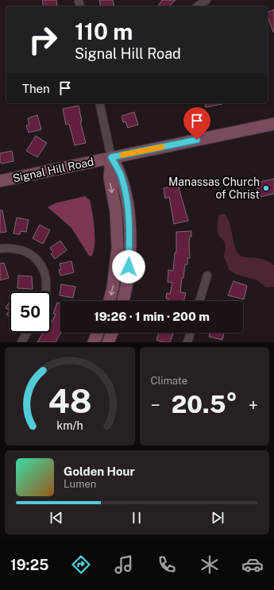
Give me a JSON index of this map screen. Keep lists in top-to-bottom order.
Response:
{
  "streets": {
    "main road": ["Signal Hill Road"]
  },
  "places": ["Manassas Church of Christ"],
  "page": {
    "turn": ["110 m", "Signal Hill Road"],
    "then": "Then",
    "limit": "50",
    "trip": "19:26 · 1 min · 200 m",
    "tile": "Climate",
    "heat": ["−", "20.5°", "+"],
    "song": ["Golden Hour", "Lumen"],
    "tabs": "19:25",
    "gauge": ["48", "km/h"]
  }
}
